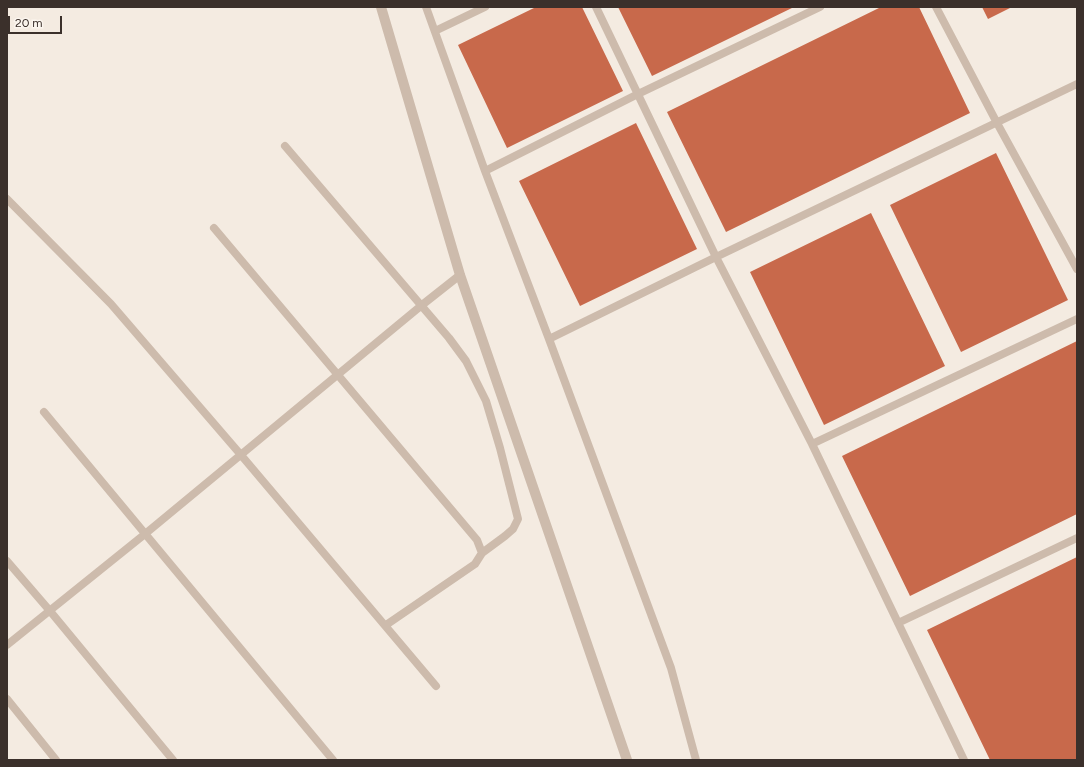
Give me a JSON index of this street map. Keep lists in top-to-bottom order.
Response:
{
  "scale_bar": "20 m"
}
